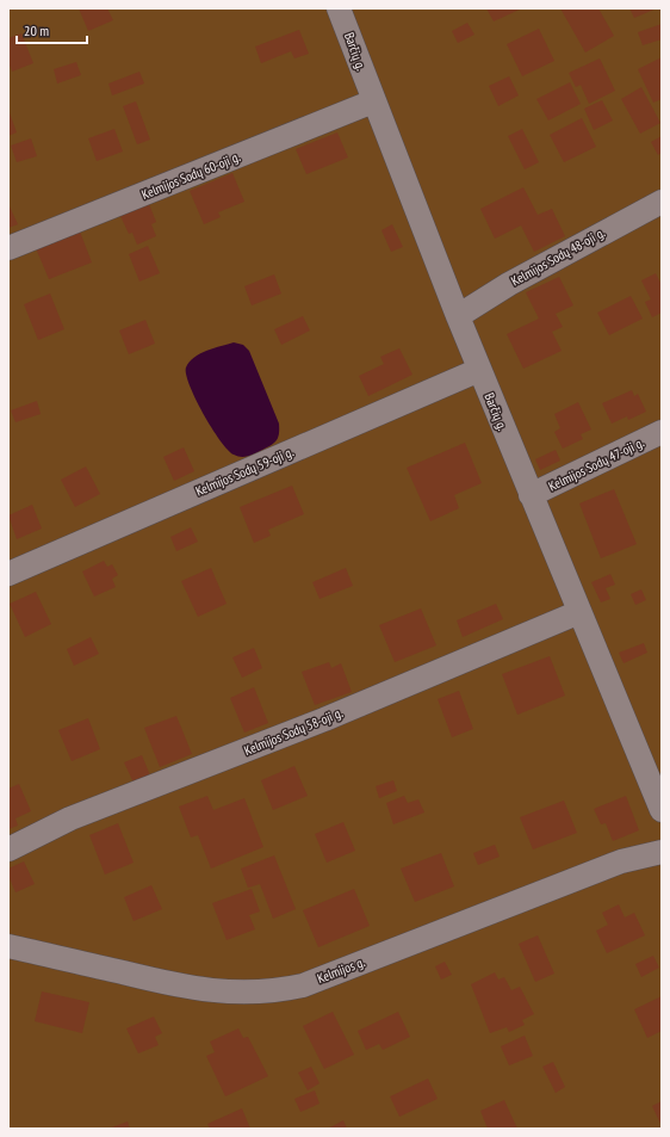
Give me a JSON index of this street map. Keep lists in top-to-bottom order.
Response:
{
  "streets": {
    "street": [
      "Barčių g.",
      "Kelmijos Sodų 60-oji g.",
      "Kelmijos Sodų 48-oji g.",
      "Kelmijos Sodų 47-oji g.",
      "Kelmijos Sodų 59-oji g.",
      "Kelmijos Sodų 58-oji g.",
      "Kelmijos g."
    ]
  },
  "crossings": [
    ["Barčių g.", "Kelmijos Sodų 60-oji g."],
    ["Barčių g.", "Kelmijos Sodų 48-oji g."],
    ["Barčių g.", "Kelmijos Sodų 47-oji g."],
    ["Barčių g.", "Kelmijos Sodų 59-oji g."],
    ["Barčių g.", "Kelmijos Sodų 58-oji g."]
  ],
  "scale_bar": "20 m"
}
